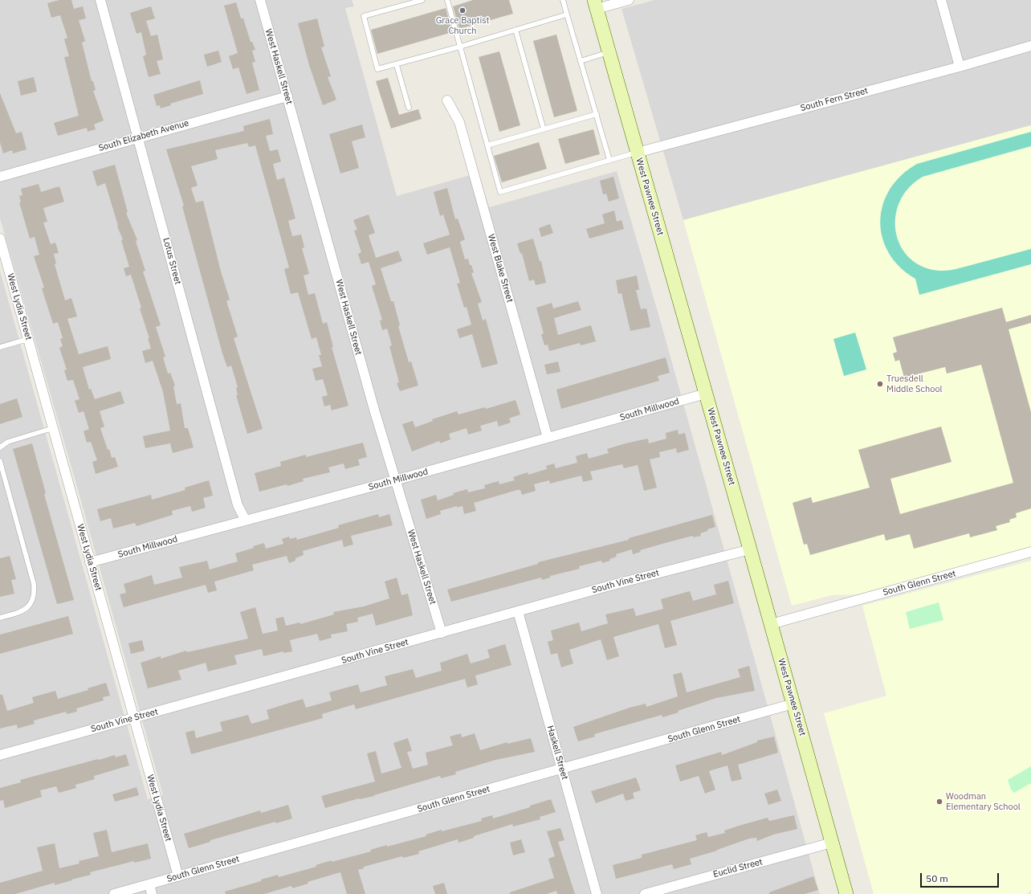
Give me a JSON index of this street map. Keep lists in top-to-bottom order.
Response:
{
  "streets": {
    "main road": ["West Pawnee Street"],
    "street": [
      "West Haskell Street",
      "South Fern Street",
      "South Elizabeth Avenue",
      "Lotus Street",
      "West Blake Street",
      "West Lydia Street",
      "South Millwood",
      "South Vine Street",
      "South Glenn Street",
      "Haskell Street",
      "Euclid Street"
    ]
  },
  "crossings": [
    ["West Haskell Street", "South Elizabeth Avenue"],
    ["West Haskell Street", "South Millwood"],
    ["West Haskell Street", "South Vine Street"],
    ["South Fern Street", "West Pawnee Street"],
    ["South Elizabeth Avenue", "Lotus Street"],
    ["West Pawnee Street", "South Millwood"],
    ["West Pawnee Street", "South Vine Street"],
    ["West Pawnee Street", "South Glenn Street"],
    ["West Pawnee Street", "Euclid Street"],
    ["Lotus Street", "South Millwood"],
    ["West Blake Street", "South Millwood"],
    ["West Lydia Street", "South Millwood"],
    ["West Lydia Street", "South Vine Street"],
    ["West Lydia Street", "South Glenn Street"],
    ["South Vine Street", "Haskell Street"],
    ["South Glenn Street", "Haskell Street"]
  ],
  "places": ["Grace Baptist Church", "Truesdell Middle School", "Woodman Elementary School"],
  "scale_bar": "50 m"
}
